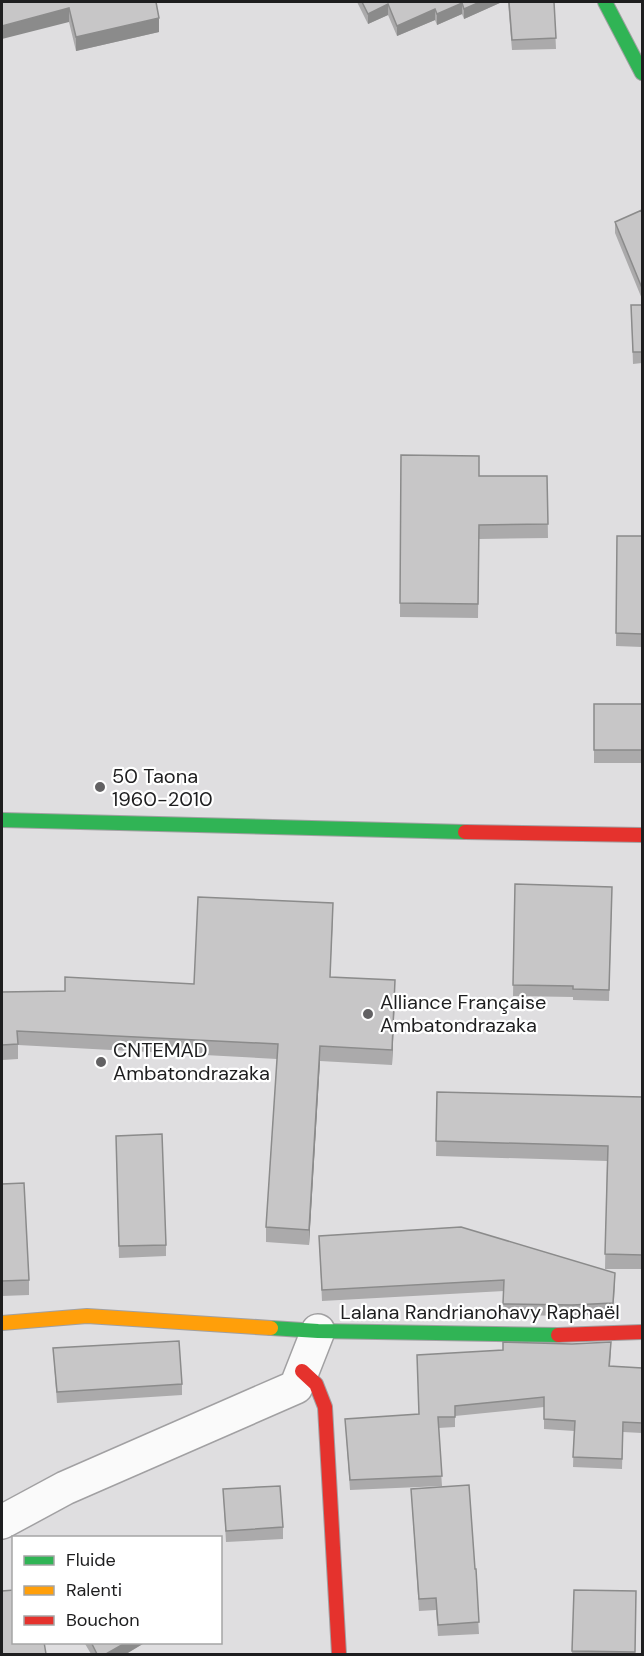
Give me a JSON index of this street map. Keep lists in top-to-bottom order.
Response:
{
  "streets": {
    "street": ["Lalana Randrianohavy Raphaël"]
  },
  "places": ["50 Taona 1960-2010", "Alliance Française Ambatondrazaka", "CNTEMAD Ambatondrazaka"],
  "legend": ["Fluide", "Ralenti", "Bouchon"]
}
